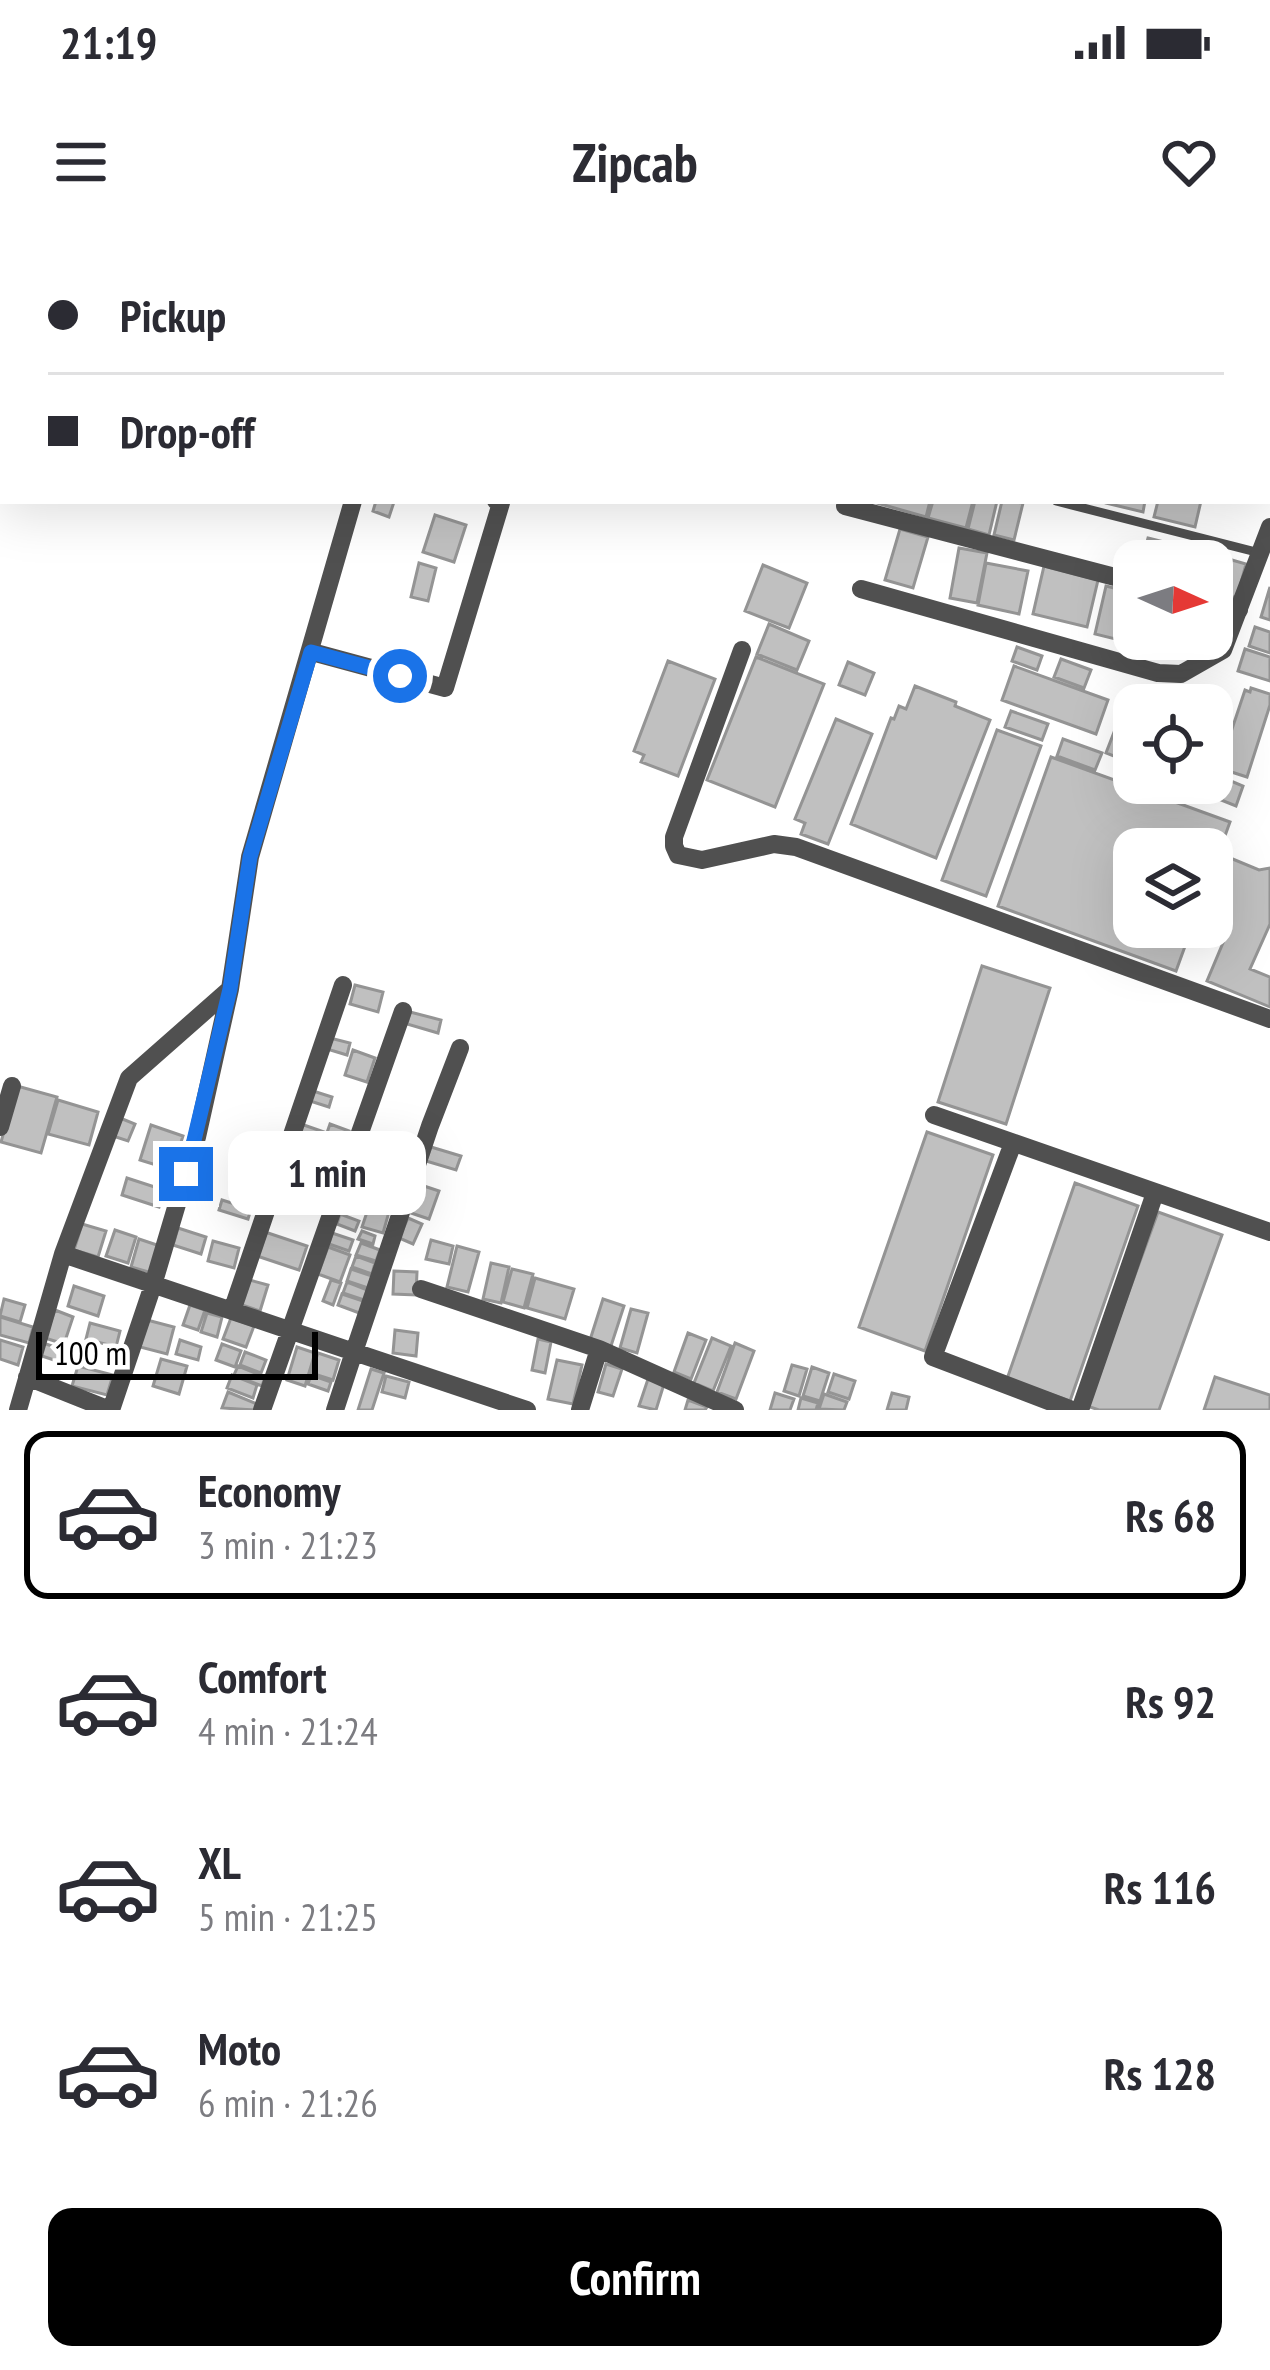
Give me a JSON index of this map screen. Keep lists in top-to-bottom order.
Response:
{
  "scale_bar": "100 m",
  "north": "right",
  "page": {
    "status": "21:19",
    "header": "Zipcab",
    "banner": ["Pickup", "Drop-off"],
    "bubble": "1 min",
    "scale": "100 m",
    "list": [
      {
        "name": "Economy",
        "note": "3 min · 21:23",
        "value": "Rs 68"
      },
      {
        "name": "Comfort",
        "note": "4 min · 21:24",
        "value": "Rs 92"
      },
      {
        "name": "XL",
        "note": "5 min · 21:25",
        "value": "Rs 116"
      },
      {
        "name": "Moto",
        "note": "6 min · 21:26",
        "value": "Rs 128"
      }
    ],
    "buttons": "Confirm"
  }
}
